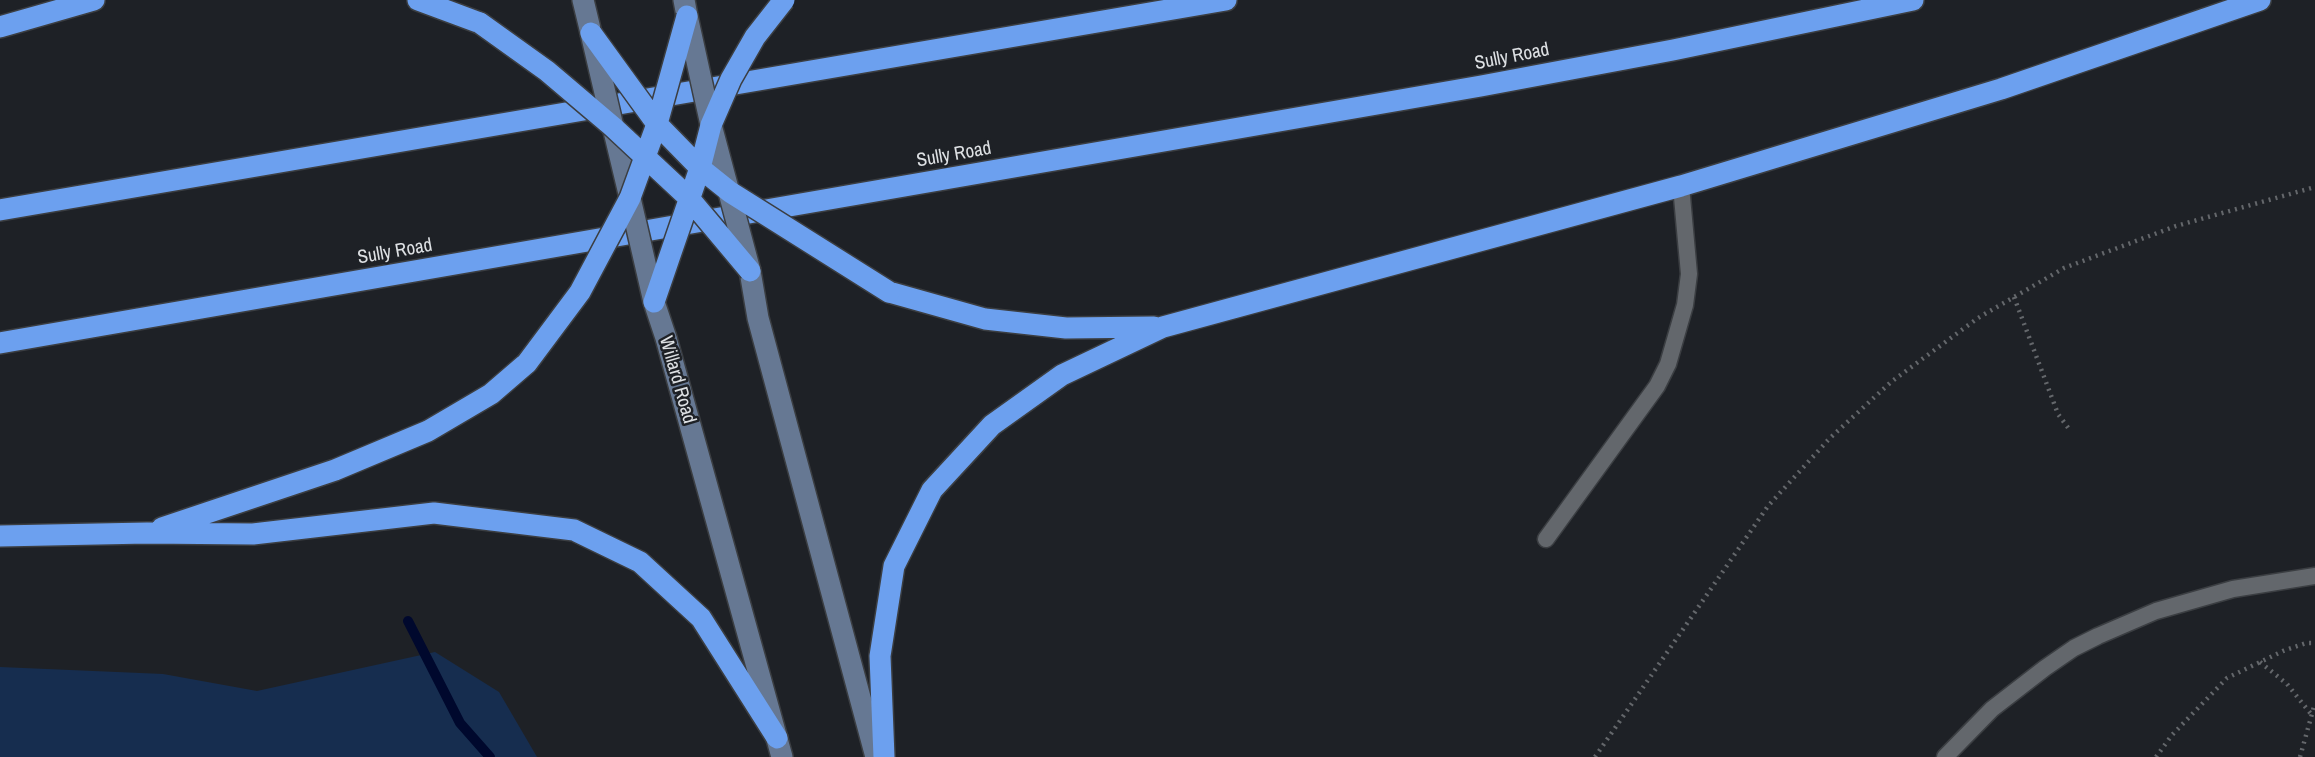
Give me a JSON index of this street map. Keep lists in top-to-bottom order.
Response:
{
  "streets": {
    "highway": ["Sully Road"],
    "main road": ["Willard Road"]
  }
}
